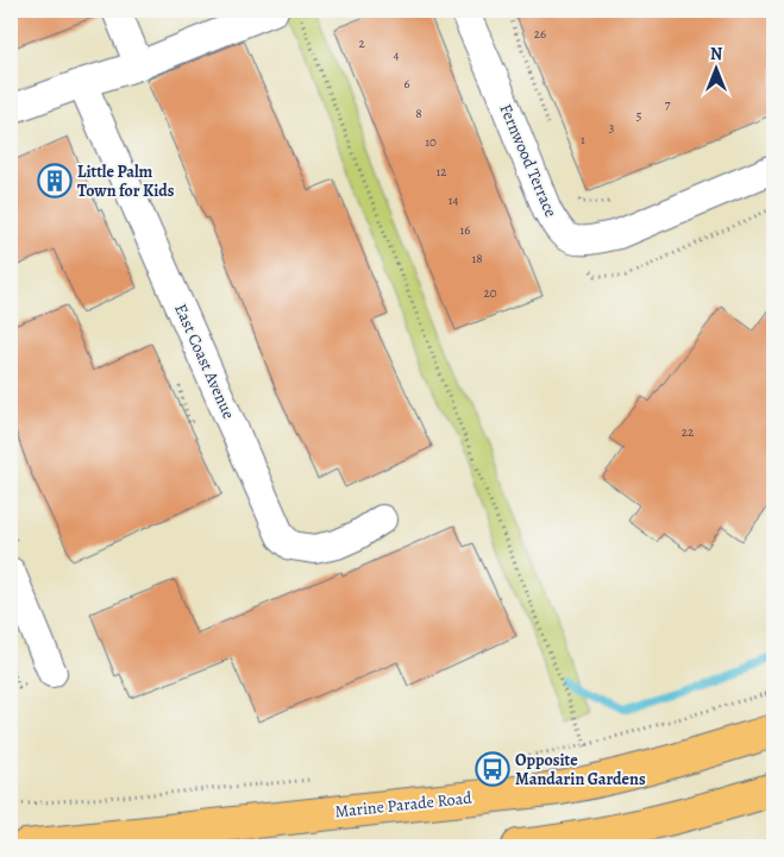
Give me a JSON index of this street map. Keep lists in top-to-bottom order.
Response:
{
  "streets": {
    "main road": ["Marine Parade Road"],
    "street": ["Fernwood Terrace", "East Coast Avenue"]
  },
  "places": {
    "building": ["Little Palm Town for Kids"],
    "bus stop": ["Opposite Mandarin Gardens"]
  },
  "house_numbers": [
    "26",
    "2",
    "4",
    "6",
    "7",
    "8",
    "5",
    "3",
    "1",
    "10",
    "12",
    "14",
    "16",
    "18",
    "20",
    "22"
  ],
  "north": "top"
}
